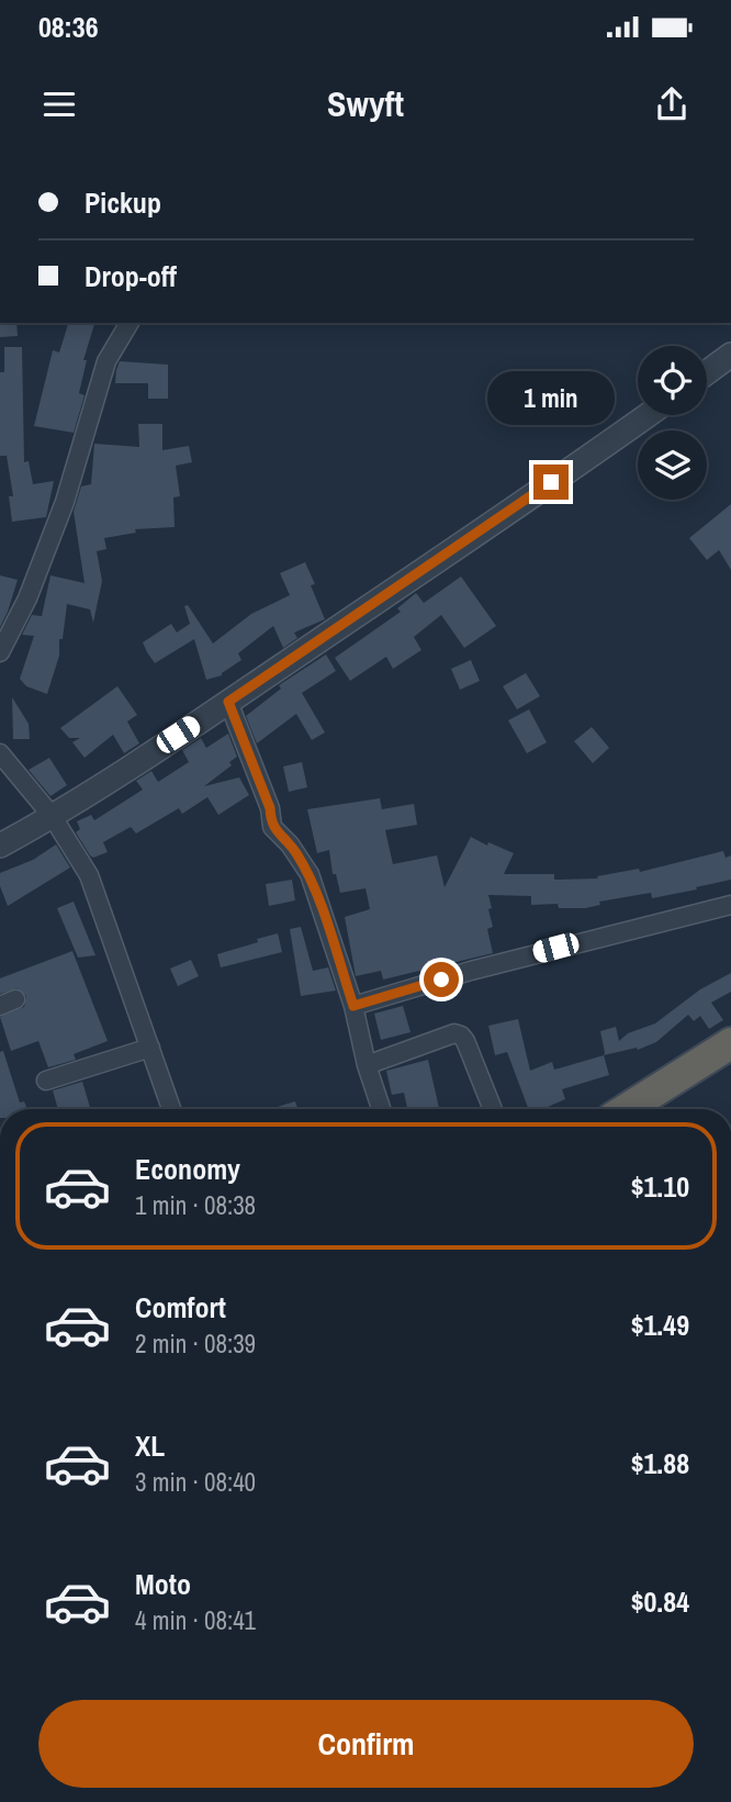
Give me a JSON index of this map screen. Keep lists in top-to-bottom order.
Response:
{
  "page": {
    "status": "08:36",
    "header": "Swyft",
    "banner": ["Pickup", "Drop-off"],
    "bubble": "1 min",
    "list": [
      {
        "name": "Economy",
        "note": "1 min · 08:38",
        "value": "$1.10"
      },
      {
        "name": "Comfort",
        "note": "2 min · 08:39",
        "value": "$1.49"
      },
      {
        "name": "XL",
        "note": "3 min · 08:40",
        "value": "$1.88"
      },
      {
        "name": "Moto",
        "note": "4 min · 08:41",
        "value": "$0.84"
      }
    ],
    "buttons": "Confirm"
  }
}
